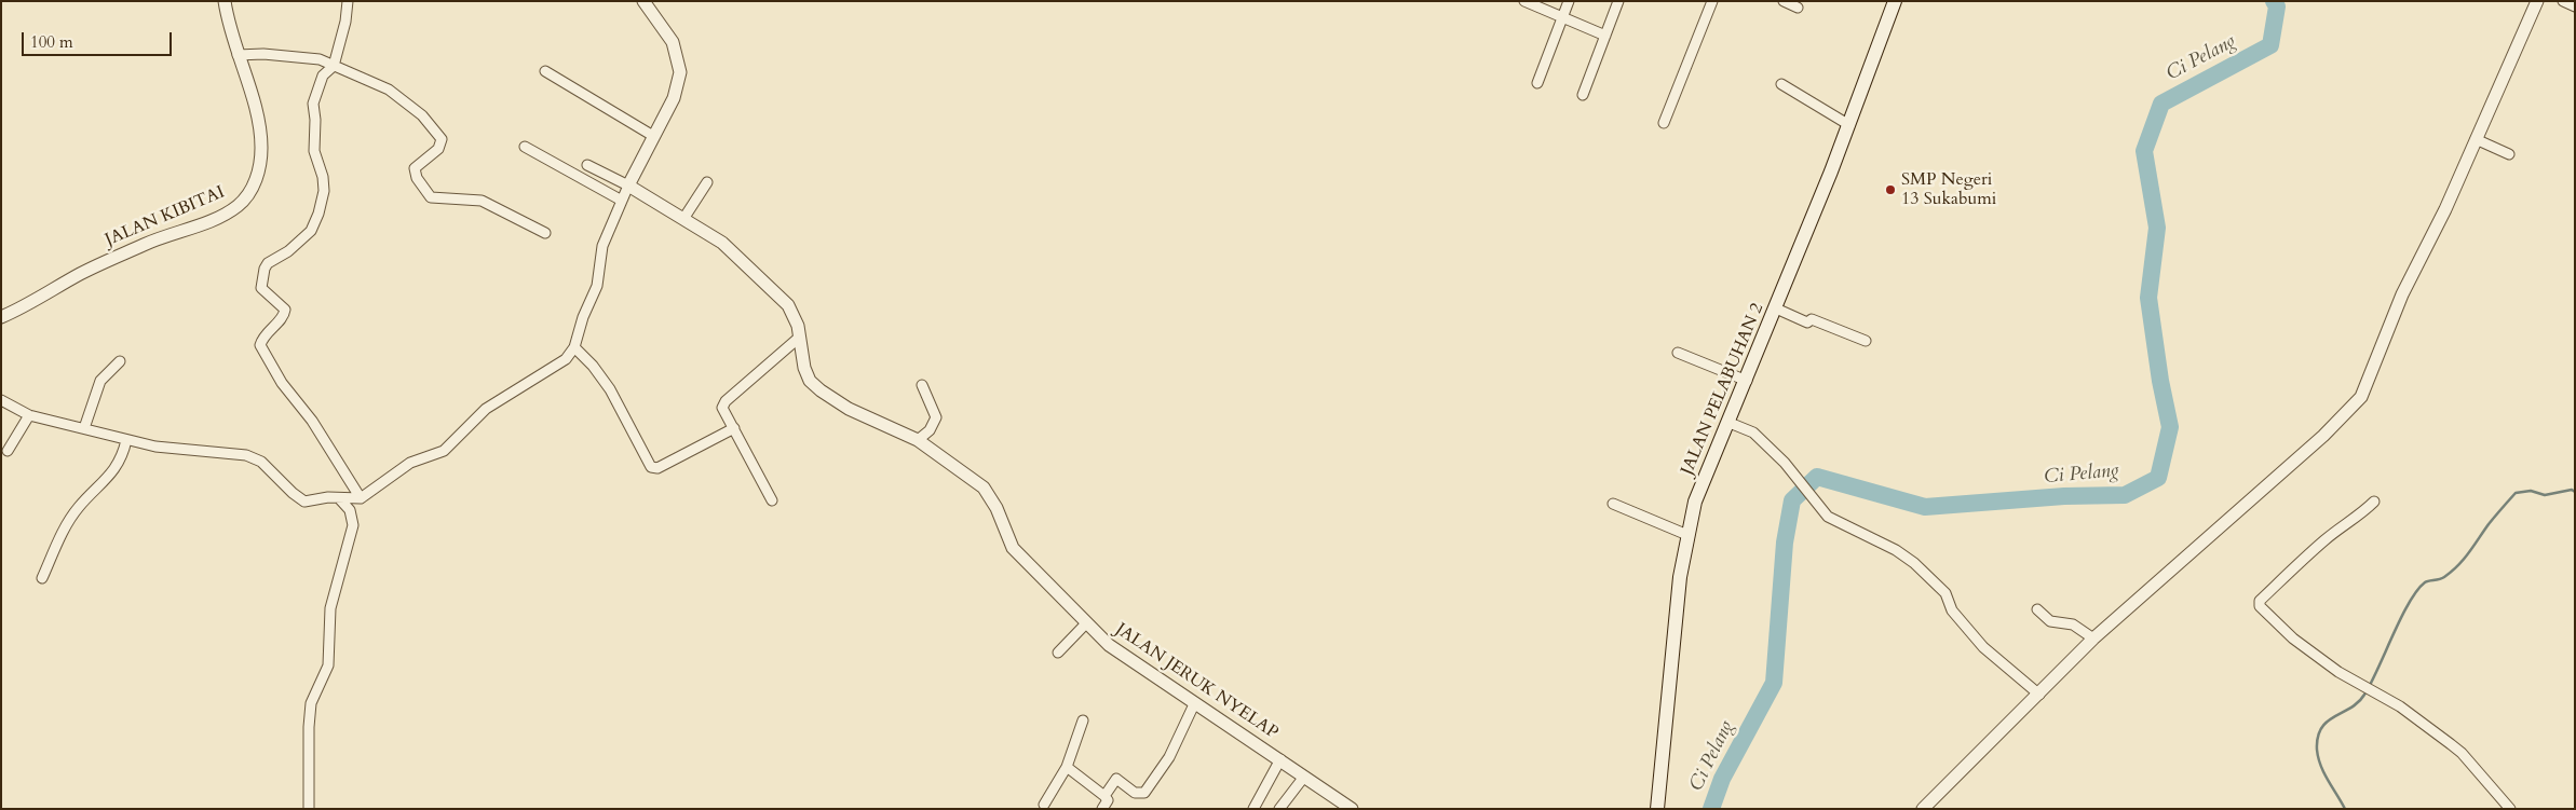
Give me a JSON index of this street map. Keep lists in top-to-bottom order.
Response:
{
  "streets": {
    "main road": ["JALAN PELABUHAN 2"],
    "street": ["JALAN KIBITAI", "JALAN JERUK NYELAP"]
  },
  "water": ["Ci Pelang"],
  "places": ["SMP Negeri 13 Sukabumi"],
  "scale_bar": "100 m"
}
